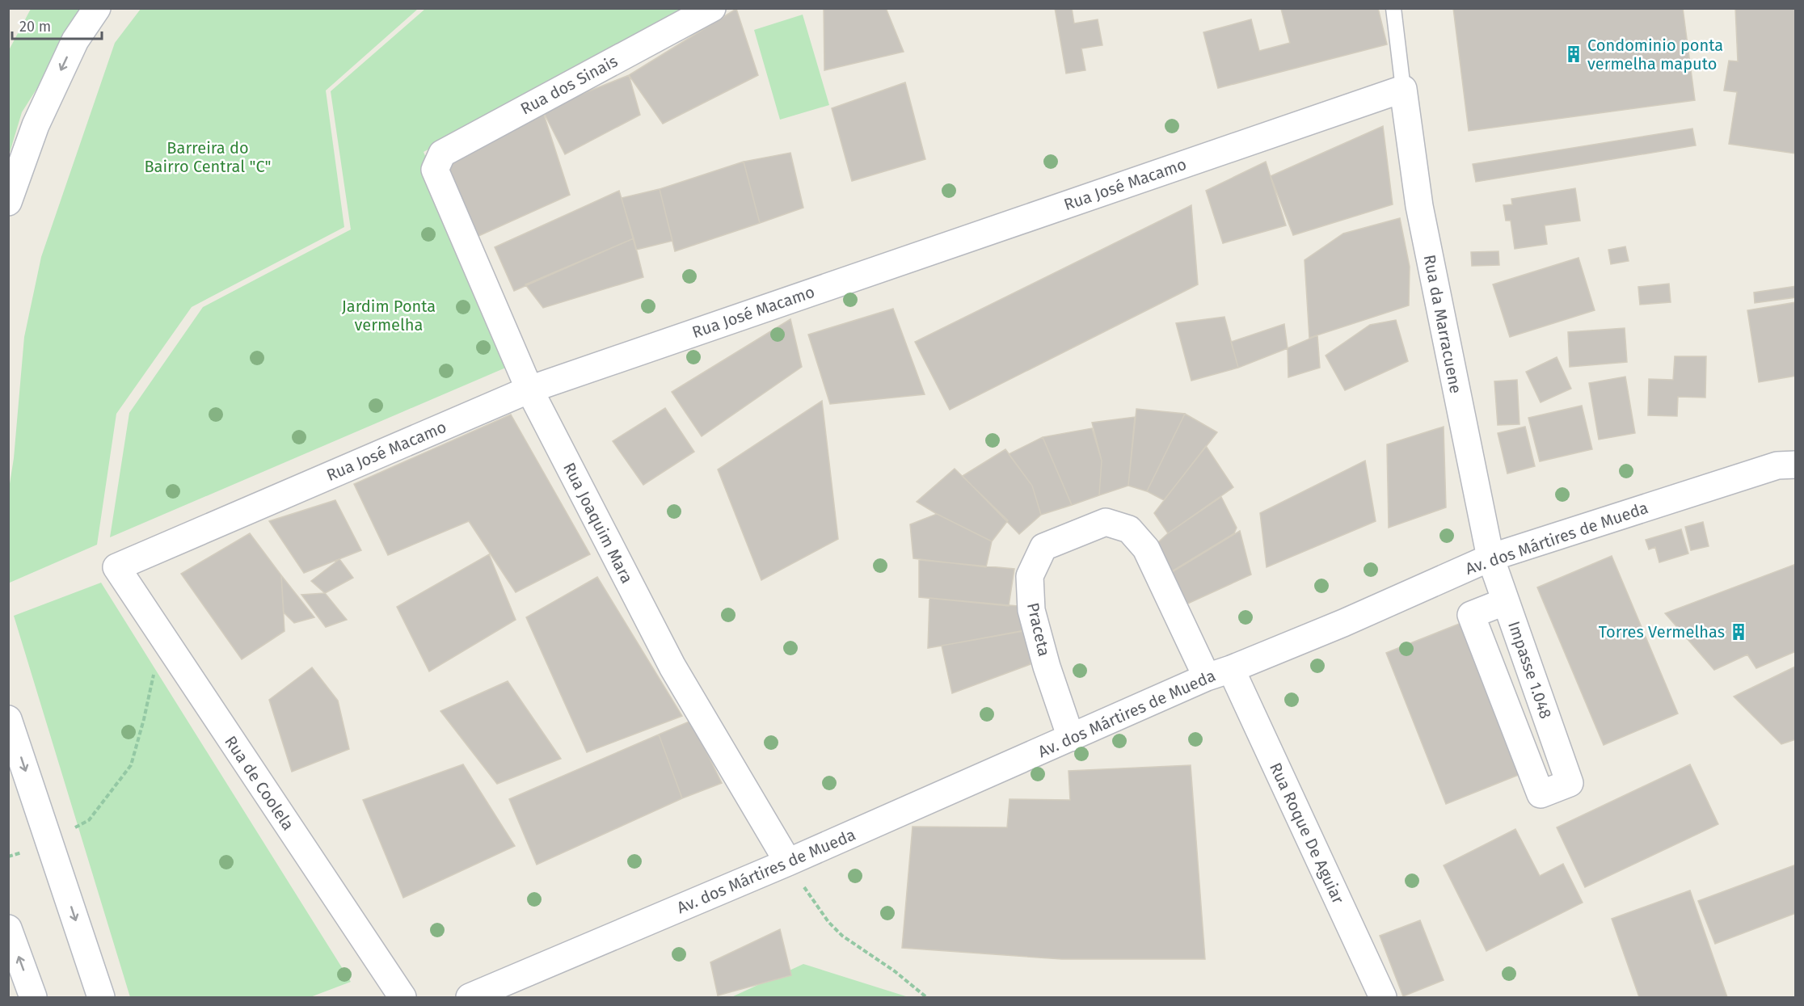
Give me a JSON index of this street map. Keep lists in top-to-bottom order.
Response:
{
  "streets": {
    "street": [
      "Rua dos Sinais",
      "Rua José Macamo",
      "Rua da Marracuene",
      "Rua Joaquim Mara",
      "Av. dos Mártires de Mueda",
      "Praceta",
      "Impasse 1.048",
      "Rua de Coolela",
      "Rua Roque De Aguiar"
    ]
  },
  "crossings": [
    ["Rua dos Sinais", "Rua Joaquim Mara"],
    ["Rua José Macamo", "Rua da Marracuene"],
    ["Rua José Macamo", "Rua Joaquim Mara"],
    ["Rua José Macamo", "Rua de Coolela"],
    ["Rua da Marracuene", "Av. dos Mártires de Mueda"],
    ["Rua da Marracuene", "Impasse 1.048"],
    ["Rua Joaquim Mara", "Av. dos Mártires de Mueda"],
    ["Av. dos Mártires de Mueda", "Praceta"],
    ["Av. dos Mártires de Mueda", "Impasse 1.048"],
    ["Av. dos Mártires de Mueda", "Rua Roque De Aguiar"],
    ["Praceta", "Rua Roque De Aguiar"]
  ],
  "parks": ["Barreira do Bairro Central \"C\"", "Jardim Ponta vermelha"],
  "places": {
    "building": ["Condominio ponta vermelha maputo", "Torres Vermelhas"]
  },
  "scale_bar": "20 m"
}
